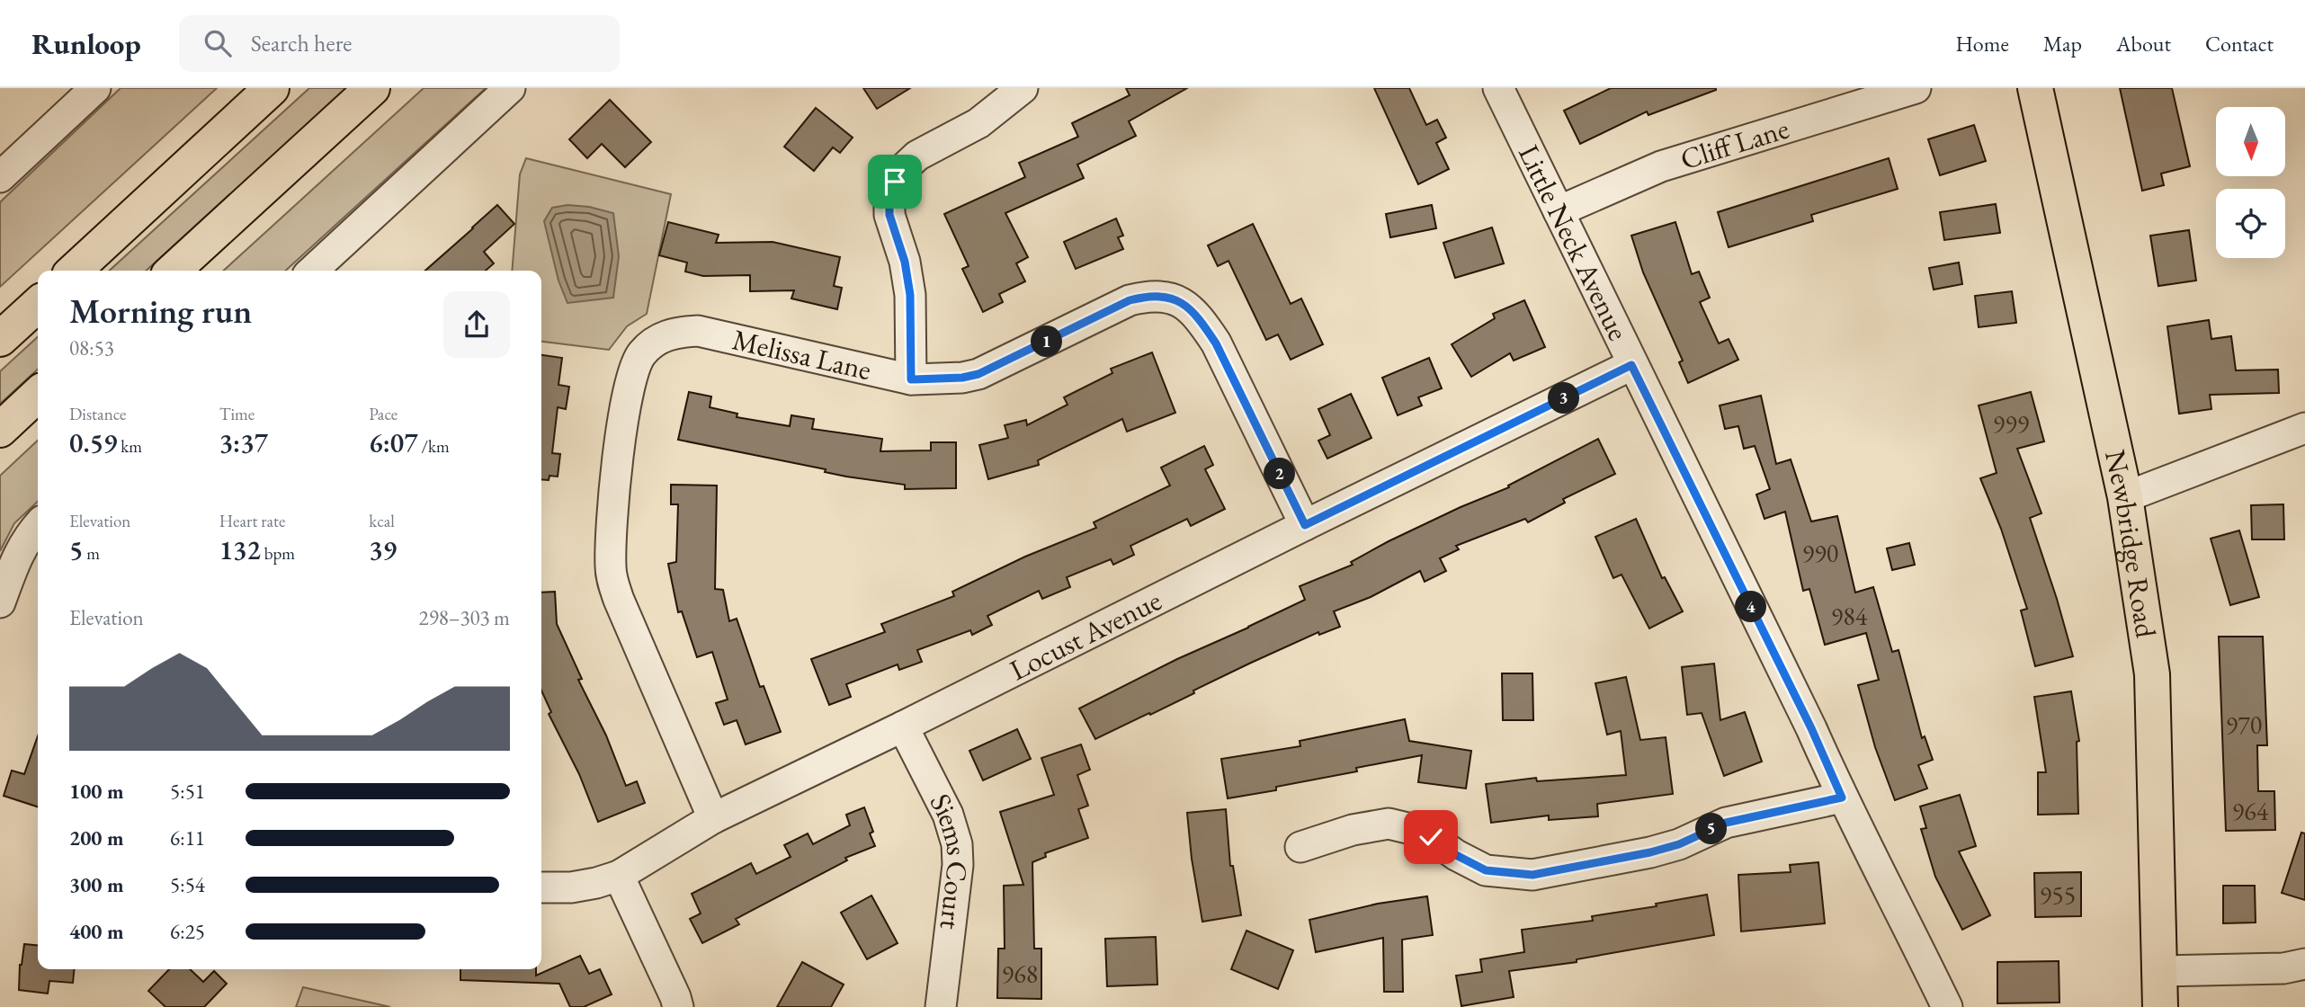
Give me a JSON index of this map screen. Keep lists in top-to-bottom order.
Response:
{
  "streets": {
    "main road": ["Newbridge Road"],
    "street": [
      "Cliff Lane",
      "Little Neck Avenue",
      "Melissa Lane",
      "Locust Avenue",
      "Siems Court"
    ]
  },
  "crossings": [
    ["Cliff Lane", "Little Neck Avenue"],
    ["Little Neck Avenue", "Locust Avenue"],
    ["Melissa Lane", "Locust Avenue"],
    ["Locust Avenue", "Siems Court"]
  ],
  "house_numbers": [
    "999",
    "990",
    "984",
    "970",
    "964",
    "955",
    "968"
  ],
  "north": "bottom",
  "page": {
    "header": "Runloop",
    "search": "Search here",
    "nav": [
      "Home",
      "Map",
      "About",
      "Contact"
    ],
    "heading": ["Morning run", "08:53"],
    "pins": [
      "1",
      "3",
      "2",
      "4",
      "5"
    ],
    "stats": [
      ["Distance", "0.59 km"],
      ["Time", "3:37"],
      ["Pace", "6:07 /km"],
      ["Elevation", "5 m"],
      ["Heart rate", "132 bpm"],
      ["kcal", "39"]
    ],
    "chart": ["Elevation", "298–303 m"],
    "list": [
      {
        "name": "100 m",
        "note": "5:51"
      },
      {
        "name": "200 m",
        "note": "6:11"
      },
      {
        "name": "300 m",
        "note": "5:54"
      },
      {
        "name": "400 m",
        "note": "6:25"
      }
    ]
  }
}
